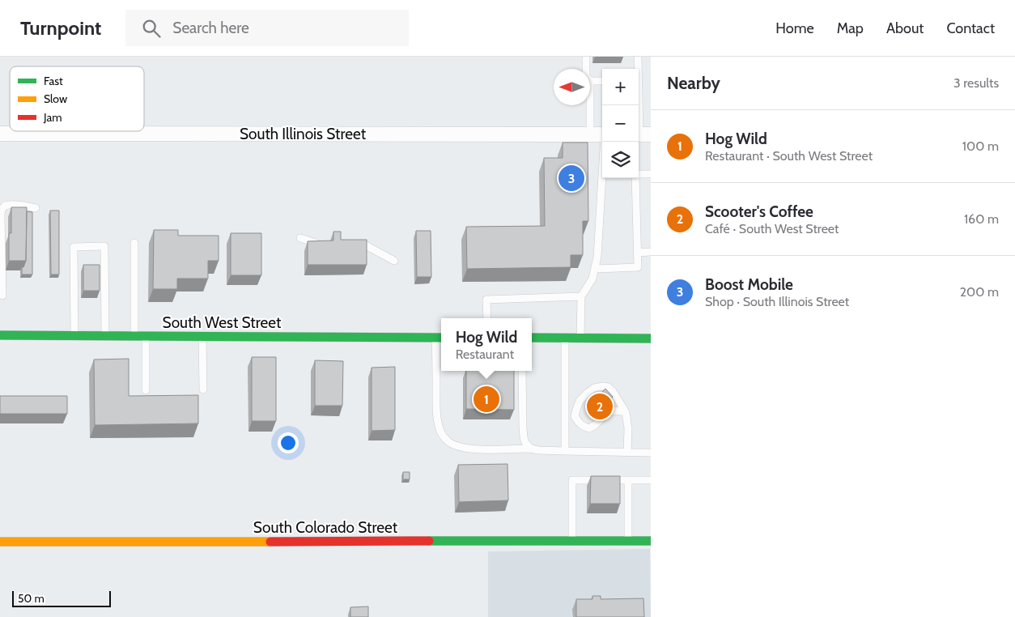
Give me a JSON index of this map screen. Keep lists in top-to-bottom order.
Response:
{
  "streets": {
    "street": ["South Illinois Street", "South West Street", "South Colorado Street"]
  },
  "legend": ["Fast", "Slow", "Jam"],
  "scale_bar": "50 m",
  "north": "left",
  "page": {
    "header": "Turnpoint",
    "search": "Search here",
    "nav": [
      "Home",
      "Map",
      "About",
      "Contact"
    ],
    "heading": ["Nearby", "3 results"],
    "map_buttons": ["+", "−"],
    "list": [
      {
        "mark": "1",
        "name": "Hog Wild",
        "note": "Restaurant · South West Street",
        "value": "100 m"
      },
      {
        "mark": "2",
        "name": "Scooter's Coffee",
        "note": "Café · South West Street",
        "value": "160 m"
      },
      {
        "mark": "3",
        "name": "Boost Mobile",
        "note": "Shop · South Illinois Street",
        "value": "200 m"
      }
    ],
    "pins": ["3", "1", "2"],
    "popup": ["Hog Wild", "Restaurant"],
    "scale": "50 m"
  }
}
